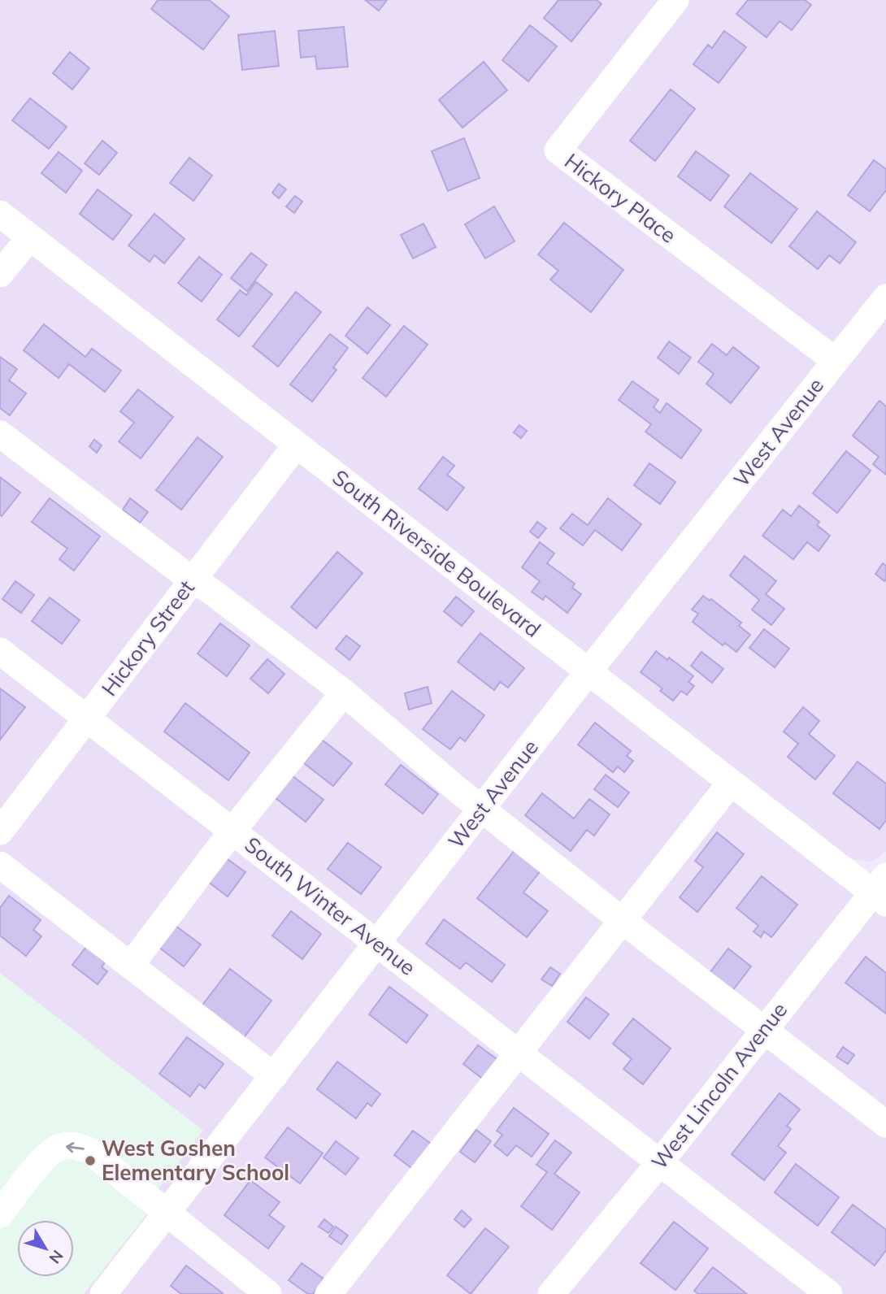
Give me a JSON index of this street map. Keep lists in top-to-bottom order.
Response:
{
  "streets": {
    "street": [
      "Hickory Place",
      "West Avenue",
      "South Riverside Boulevard",
      "Hickory Street",
      "South Winter Avenue",
      "West Lincoln Avenue"
    ]
  },
  "crossings": [
    ["Hickory Place", "West Avenue"],
    ["West Avenue", "South Riverside Boulevard"],
    ["West Avenue", "South Winter Avenue"],
    ["South Riverside Boulevard", "Hickory Street"],
    ["South Riverside Boulevard", "West Lincoln Avenue"],
    ["Hickory Street", "South Winter Avenue"],
    ["South Winter Avenue", "West Lincoln Avenue"]
  ],
  "places": ["West Goshen Elementary School"],
  "north": "bottom right"
}
